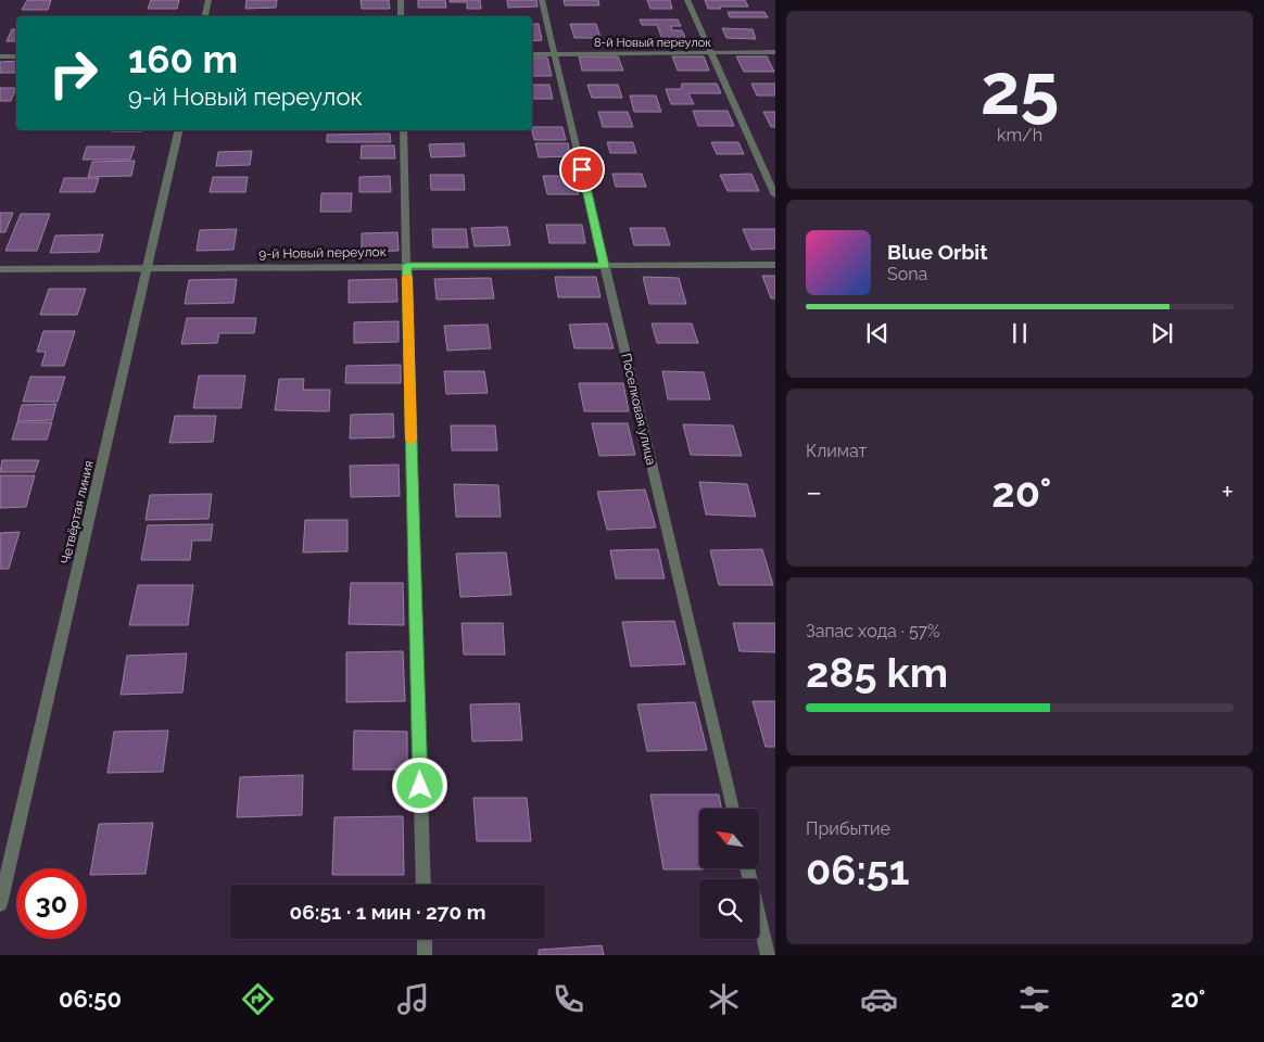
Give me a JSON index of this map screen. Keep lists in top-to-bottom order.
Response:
{
  "streets": {
    "street": [
      "8-й Новый переулок",
      "9-й Новый переулок",
      "Поселковая улица",
      "Четвёртая линия"
    ]
  },
  "crossings": [
    ["8-й Новый переулок", "Поселковая улица"],
    ["9-й Новый переулок", "Поселковая улица"],
    ["9-й Новый переулок", "Четвёртая линия"]
  ],
  "north": "top left",
  "page": {
    "tile": [
      ["25", "km/h"],
      "Климат",
      ["Запас хода · 57%", "285 km"],
      ["Прибытие", "06:51"]
    ],
    "turn": ["160 m", "9-й Новый переулок"],
    "song": ["Blue Orbit", "Sona"],
    "heat": ["−", "20°", "+"],
    "limit": "30",
    "trip": "06:51 · 1 мин · 270 m",
    "tabs": ["06:50", "20°"]
  }
}
